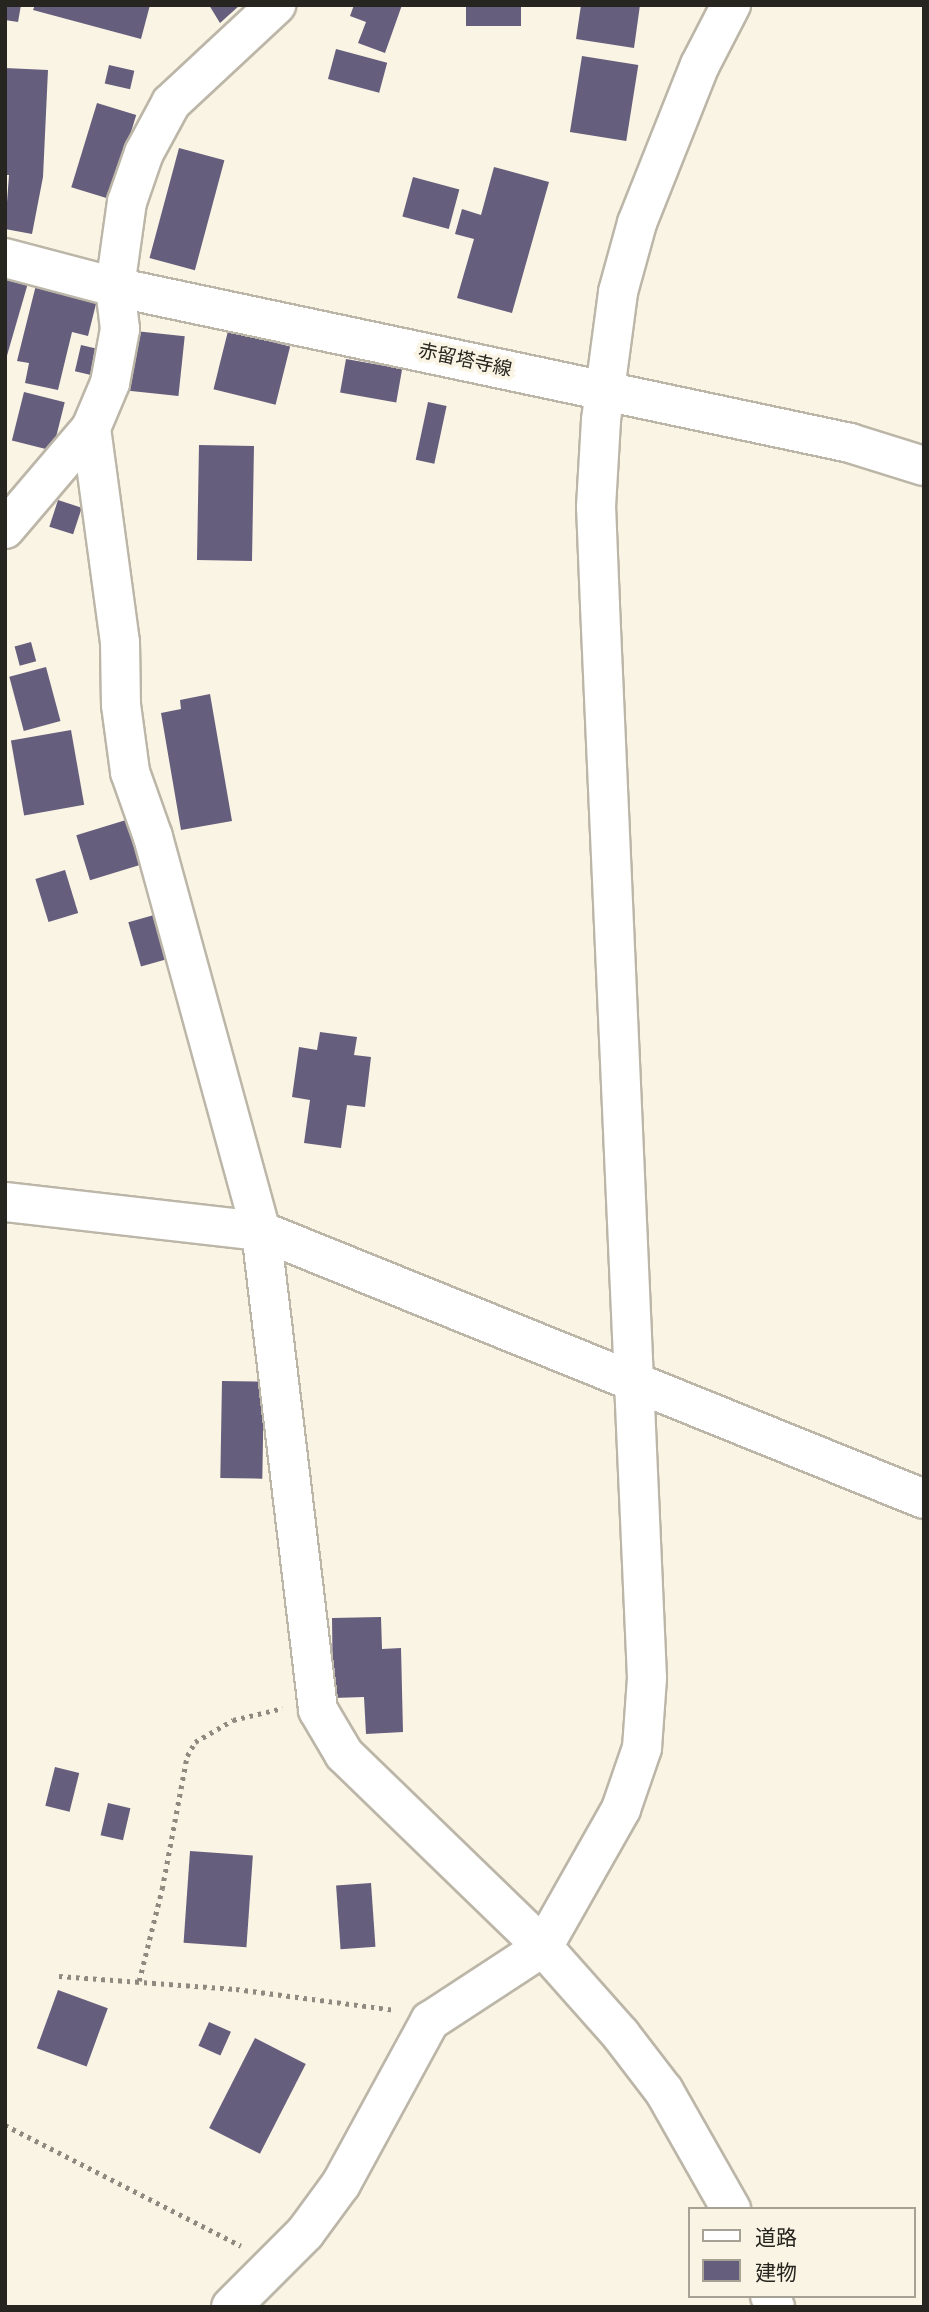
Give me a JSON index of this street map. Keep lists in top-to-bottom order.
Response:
{
  "streets": {
    "street": ["赤留塔寺線"]
  },
  "legend": ["道路", "建物"]
}
